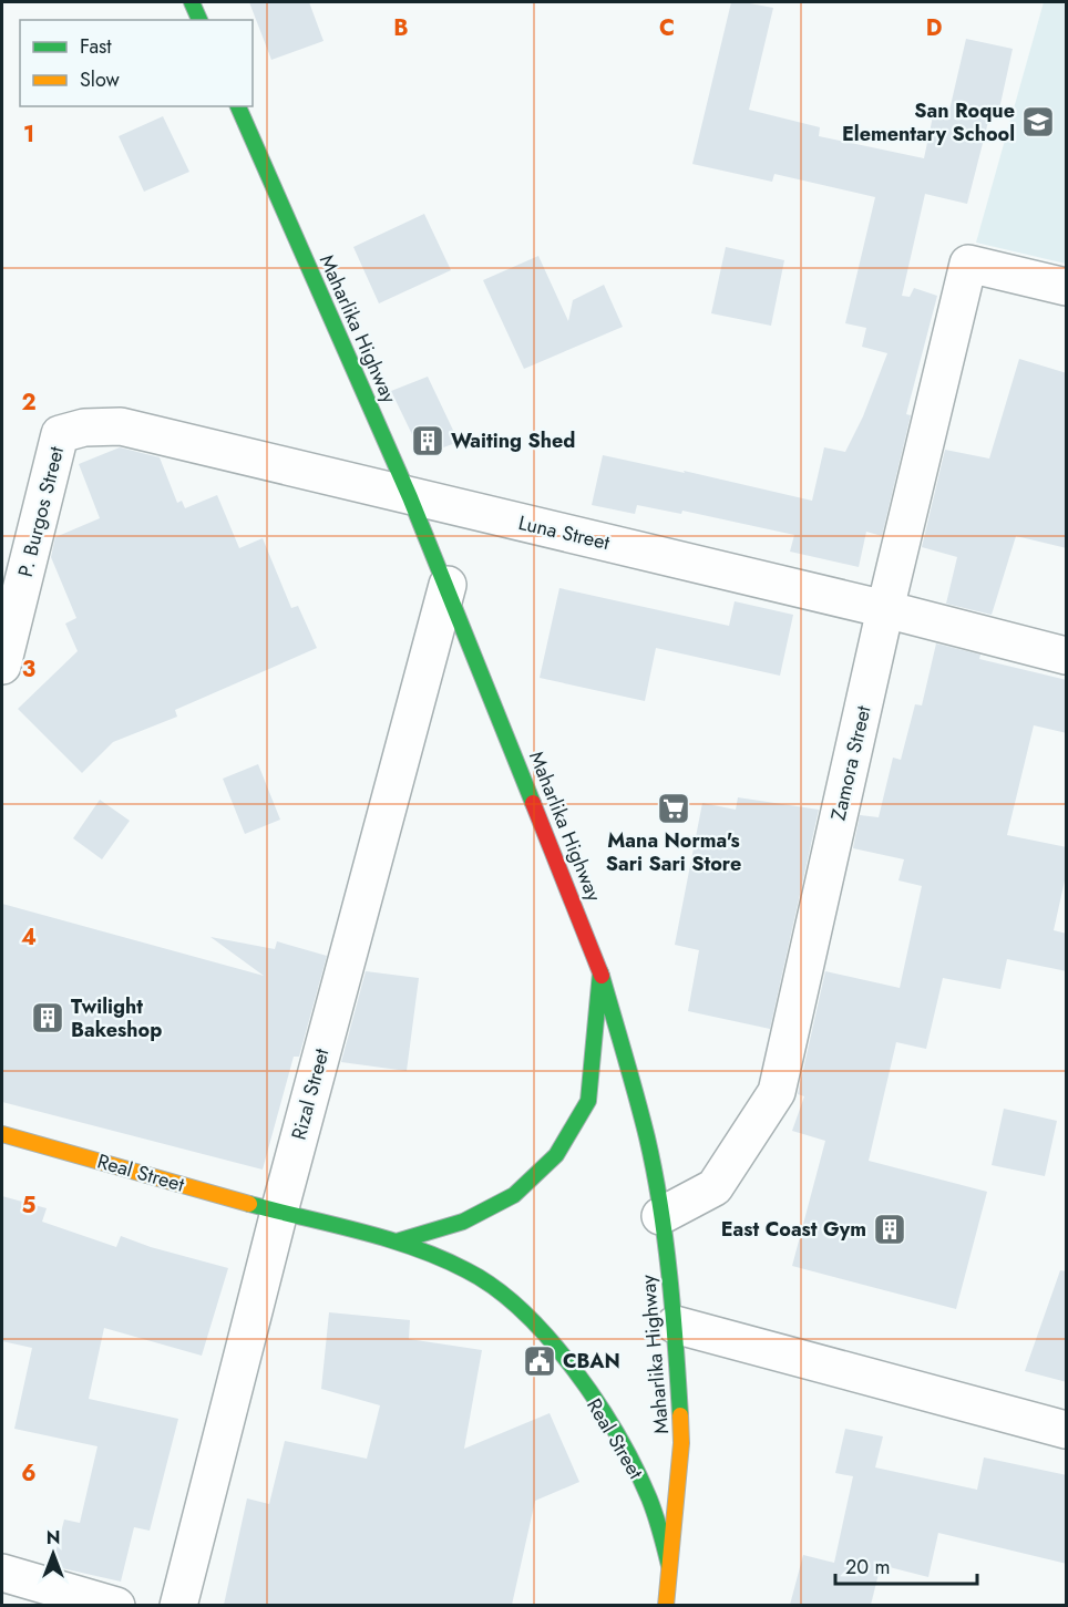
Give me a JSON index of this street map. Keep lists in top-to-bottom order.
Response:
{
  "streets": {
    "main road": ["Maharlika Highway", "Real Street"],
    "street": [
      "P. Burgos Street",
      "Luna Street",
      "Zamora Street",
      "Rizal Street"
    ]
  },
  "crossings": [
    ["Maharlika Highway", "Luna Street"],
    ["Maharlika Highway", "Zamora Street"],
    ["Maharlika Highway", "Rizal Street"],
    ["Maharlika Highway", "Real Street"],
    ["P. Burgos Street", "Luna Street"],
    ["Luna Street", "Zamora Street"],
    ["Rizal Street", "Real Street"]
  ],
  "places": {
    "school or university": ["San Roque Elementary School"],
    "building": ["Waiting Shed", "Twilight Bakeshop", "East Coast Gym"],
    "supermarket": ["Mana Norma's Sari Sari Store"],
    "public building": ["CBAN"]
  },
  "legend": ["Fast", "Slow"],
  "scale_bar": "20 m",
  "north": "top",
  "grid": {
    "columns": ["B", "C", "D"],
    "rows": [
      "1",
      "2",
      "3",
      "4",
      "5",
      "6"
    ]
  }
}
